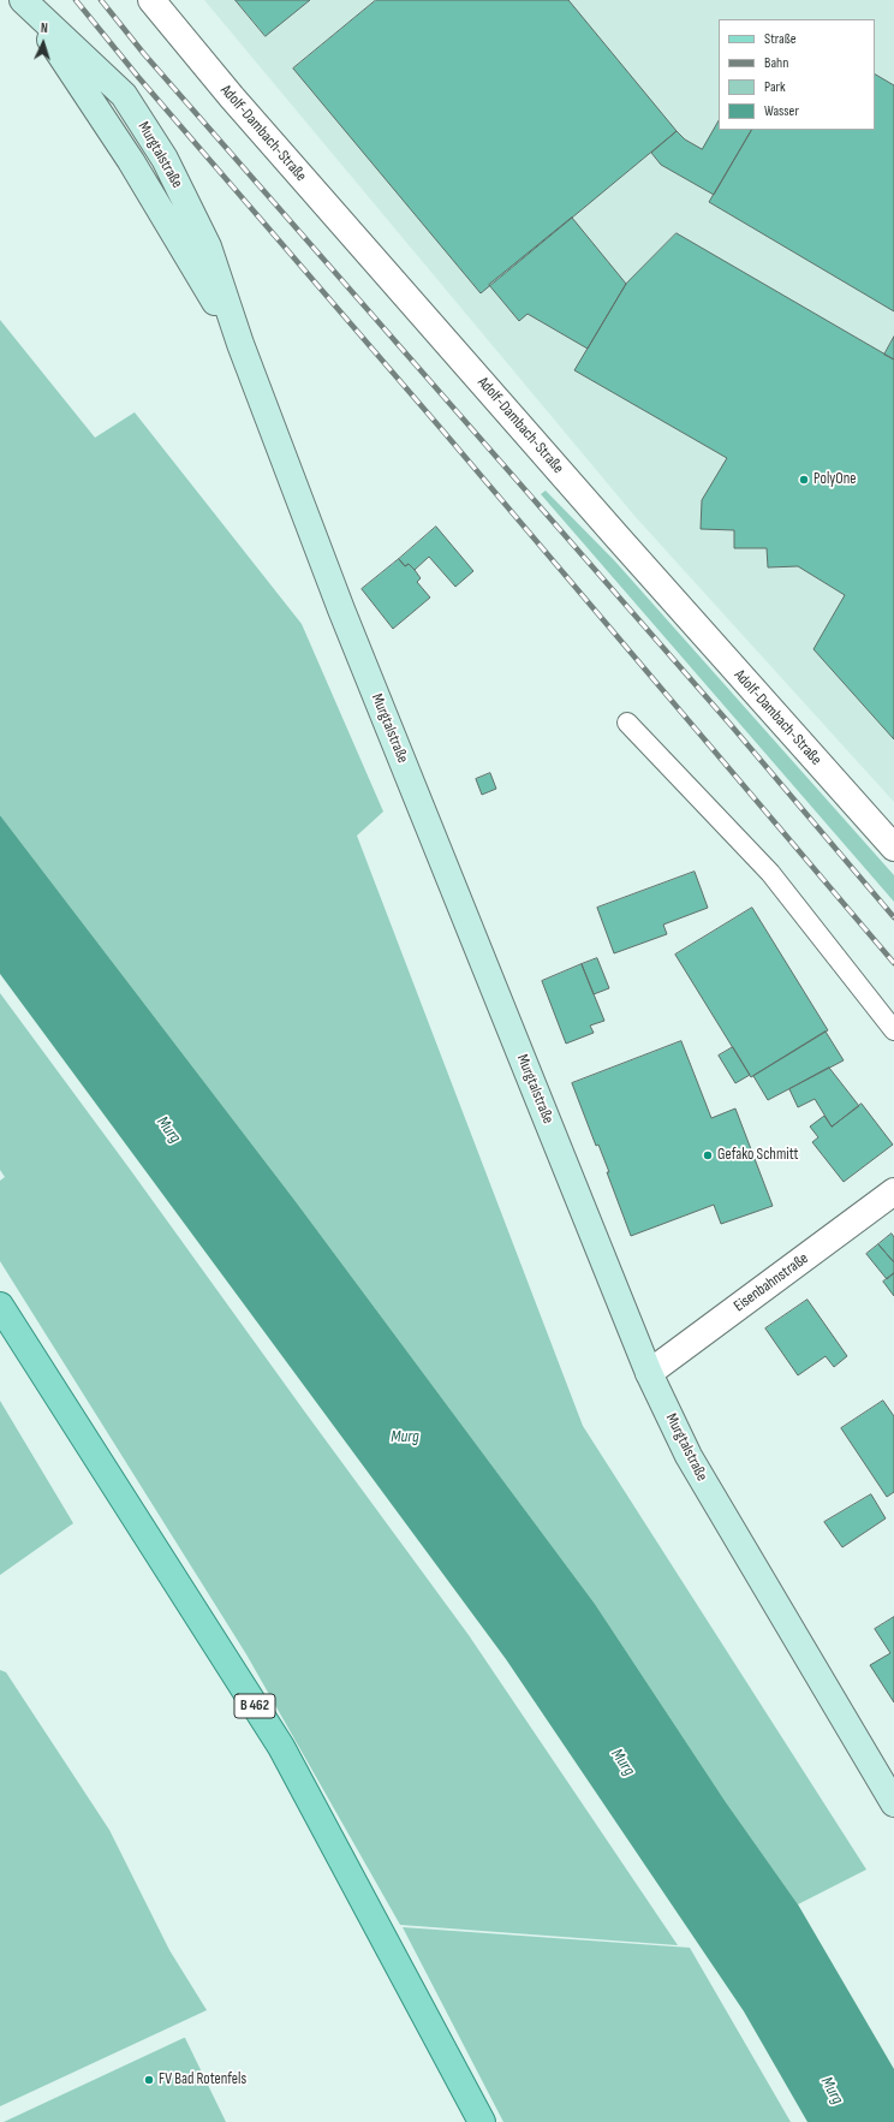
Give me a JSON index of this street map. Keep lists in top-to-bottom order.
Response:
{
  "streets": {
    "main road": ["B 462"],
    "street": ["Adolf-Dambach-Straße", "Murgtalstraße", "Eisenbahnstraße"]
  },
  "crossings": [
    ["Murgtalstraße", "Eisenbahnstraße"]
  ],
  "water": ["Murg"],
  "places": ["PolyOne", "Gefako Schmitt", "FV Bad Rotenfels"],
  "legend": [
    "Straße",
    "Bahn",
    "Park",
    "Wasser"
  ],
  "north": "top"
}
